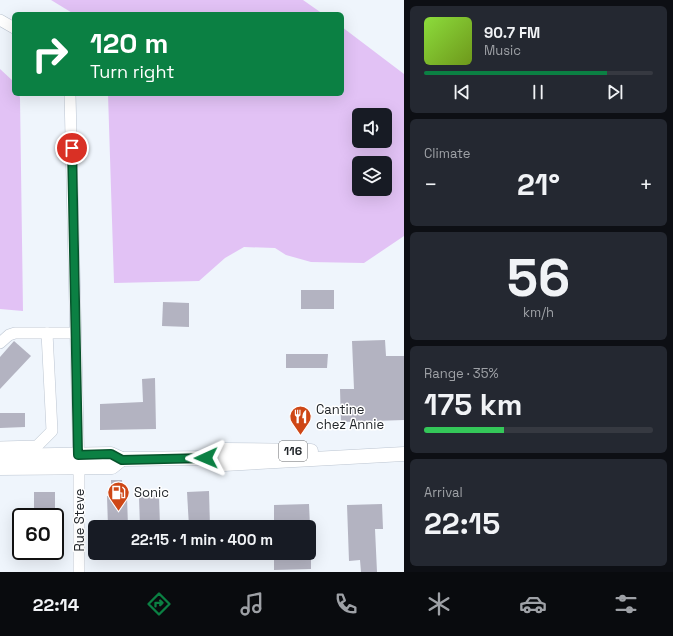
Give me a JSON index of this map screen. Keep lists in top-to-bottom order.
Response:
{
  "streets": {
    "main road": ["116"],
    "street": ["Rue Steve"]
  },
  "crossings": [
    ["116", "Rue Steve"]
  ],
  "places": {
    "restaurant": ["Cantine chez Annie"],
    "fuel station": ["Sonic"]
  },
  "page": {
    "turn": ["120 m", "Turn right"],
    "song": ["90.7 FM", "Music"],
    "tile": [
      "Climate",
      ["56", "km/h"],
      ["Range · 35%", "175 km"],
      ["Arrival", "22:15"]
    ],
    "heat": ["−", "21°", "+"],
    "limit": "60",
    "trip": "22:15 · 1 min · 400 m",
    "tabs": "22:14"
  }
}
